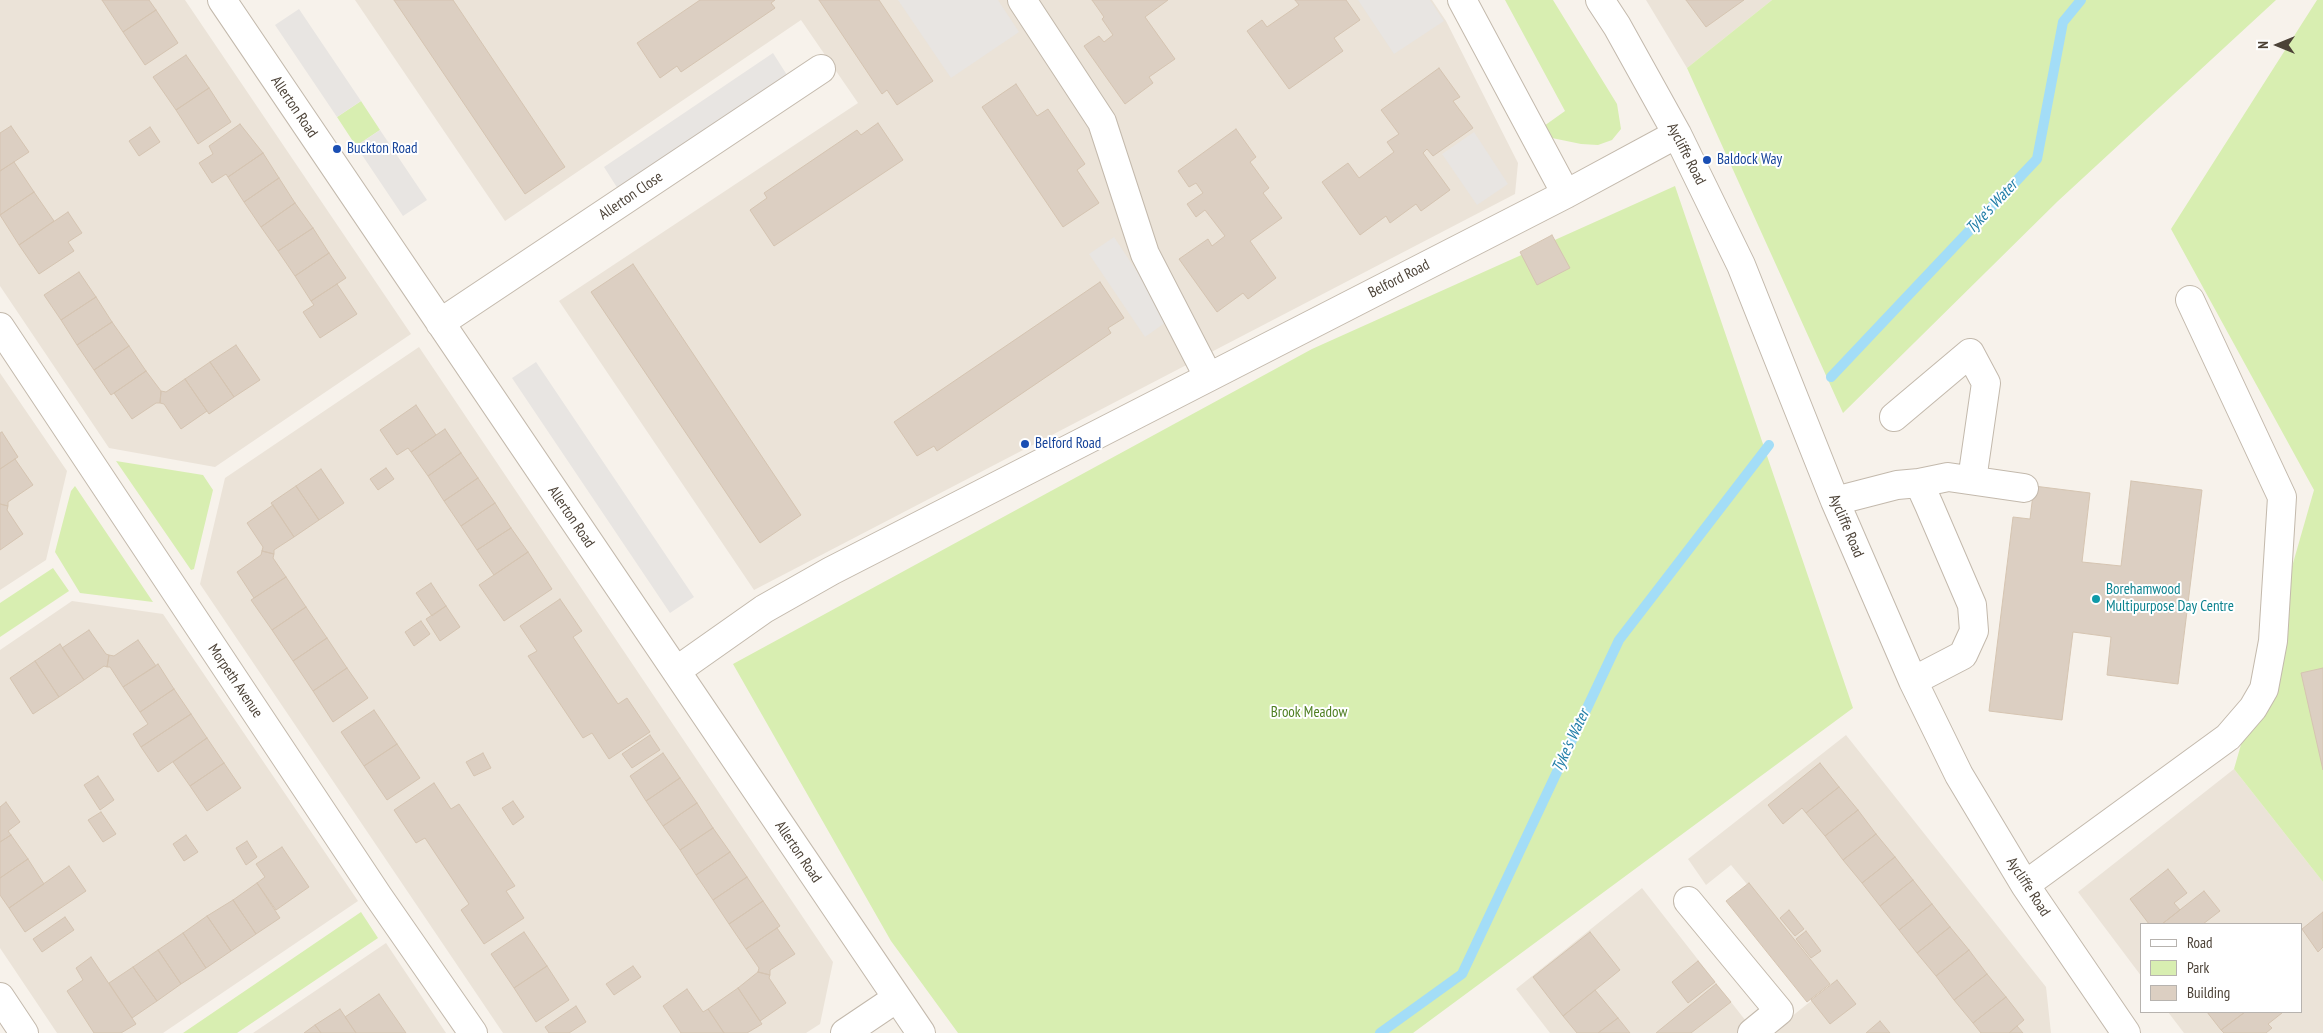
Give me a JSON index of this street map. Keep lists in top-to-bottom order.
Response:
{
  "streets": {
    "street": [
      "Allerton Road",
      "Aycliffe Road",
      "Allerton Close",
      "Belford Road",
      "Morpeth Avenue"
    ]
  },
  "crossings": [
    ["Allerton Road", "Allerton Close"],
    ["Allerton Road", "Belford Road"],
    ["Aycliffe Road", "Belford Road"]
  ],
  "water": ["Tyke's Water"],
  "parks": ["Brook Meadow"],
  "places": [
    "Buckton Road",
    "Baldock Way",
    "Belford Road",
    "Borehamwood Multipurpose Day Centre"
  ],
  "legend": ["Road", "Park", "Building"],
  "north": "left"
}
